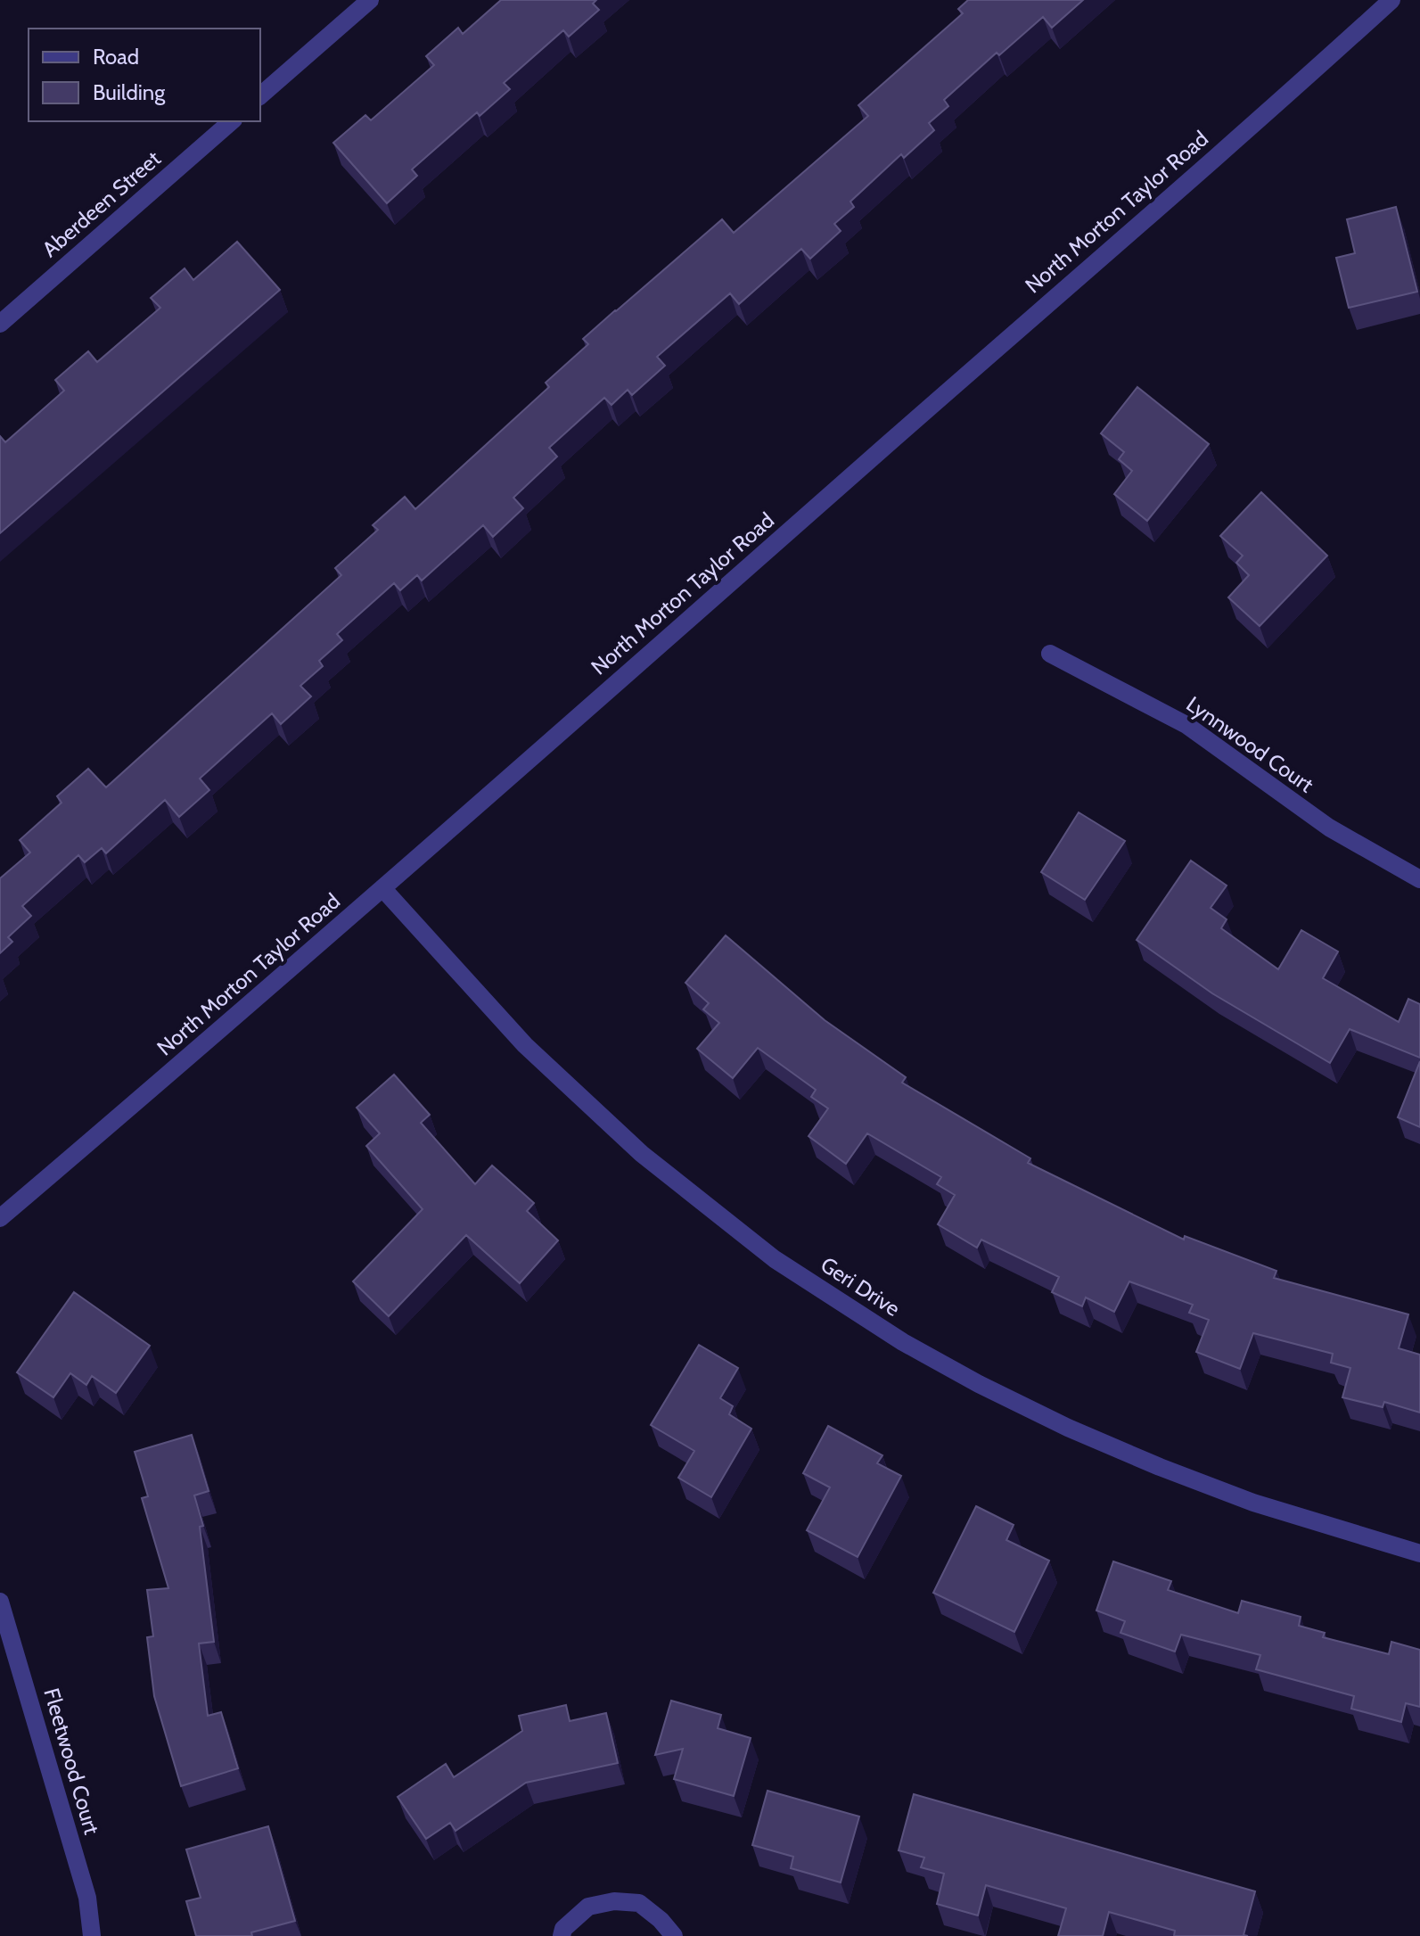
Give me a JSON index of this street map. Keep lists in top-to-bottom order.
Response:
{
  "streets": {
    "street": [
      "Aberdeen Street",
      "North Morton Taylor Road",
      "Lynnwood Court",
      "Geri Drive",
      "Fleetwood Court"
    ]
  },
  "crossings": [
    ["North Morton Taylor Road", "Geri Drive"]
  ],
  "legend": ["Road", "Building"]
}
